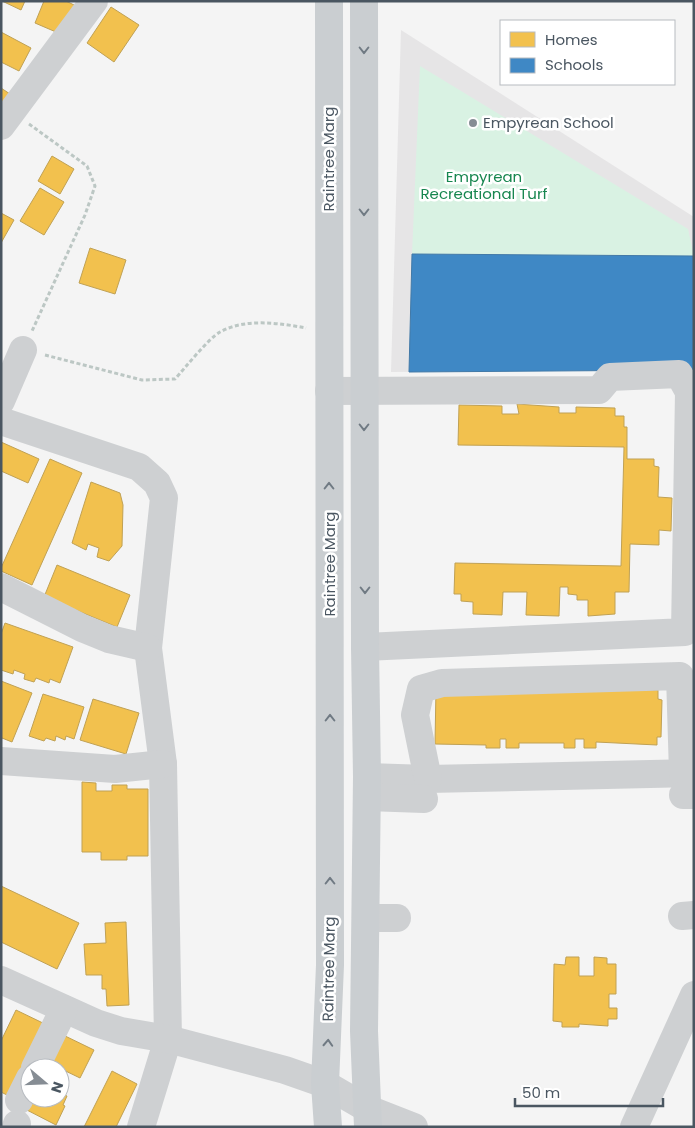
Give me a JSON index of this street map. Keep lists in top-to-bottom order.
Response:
{
  "streets": {
    "main road": ["Raintree Marg"]
  },
  "parks": ["Empyrean Recreational Turf"],
  "places": ["Empyrean School"],
  "legend": ["Homes", "Schools"],
  "scale_bar": "50 m",
  "north": "right"
}
